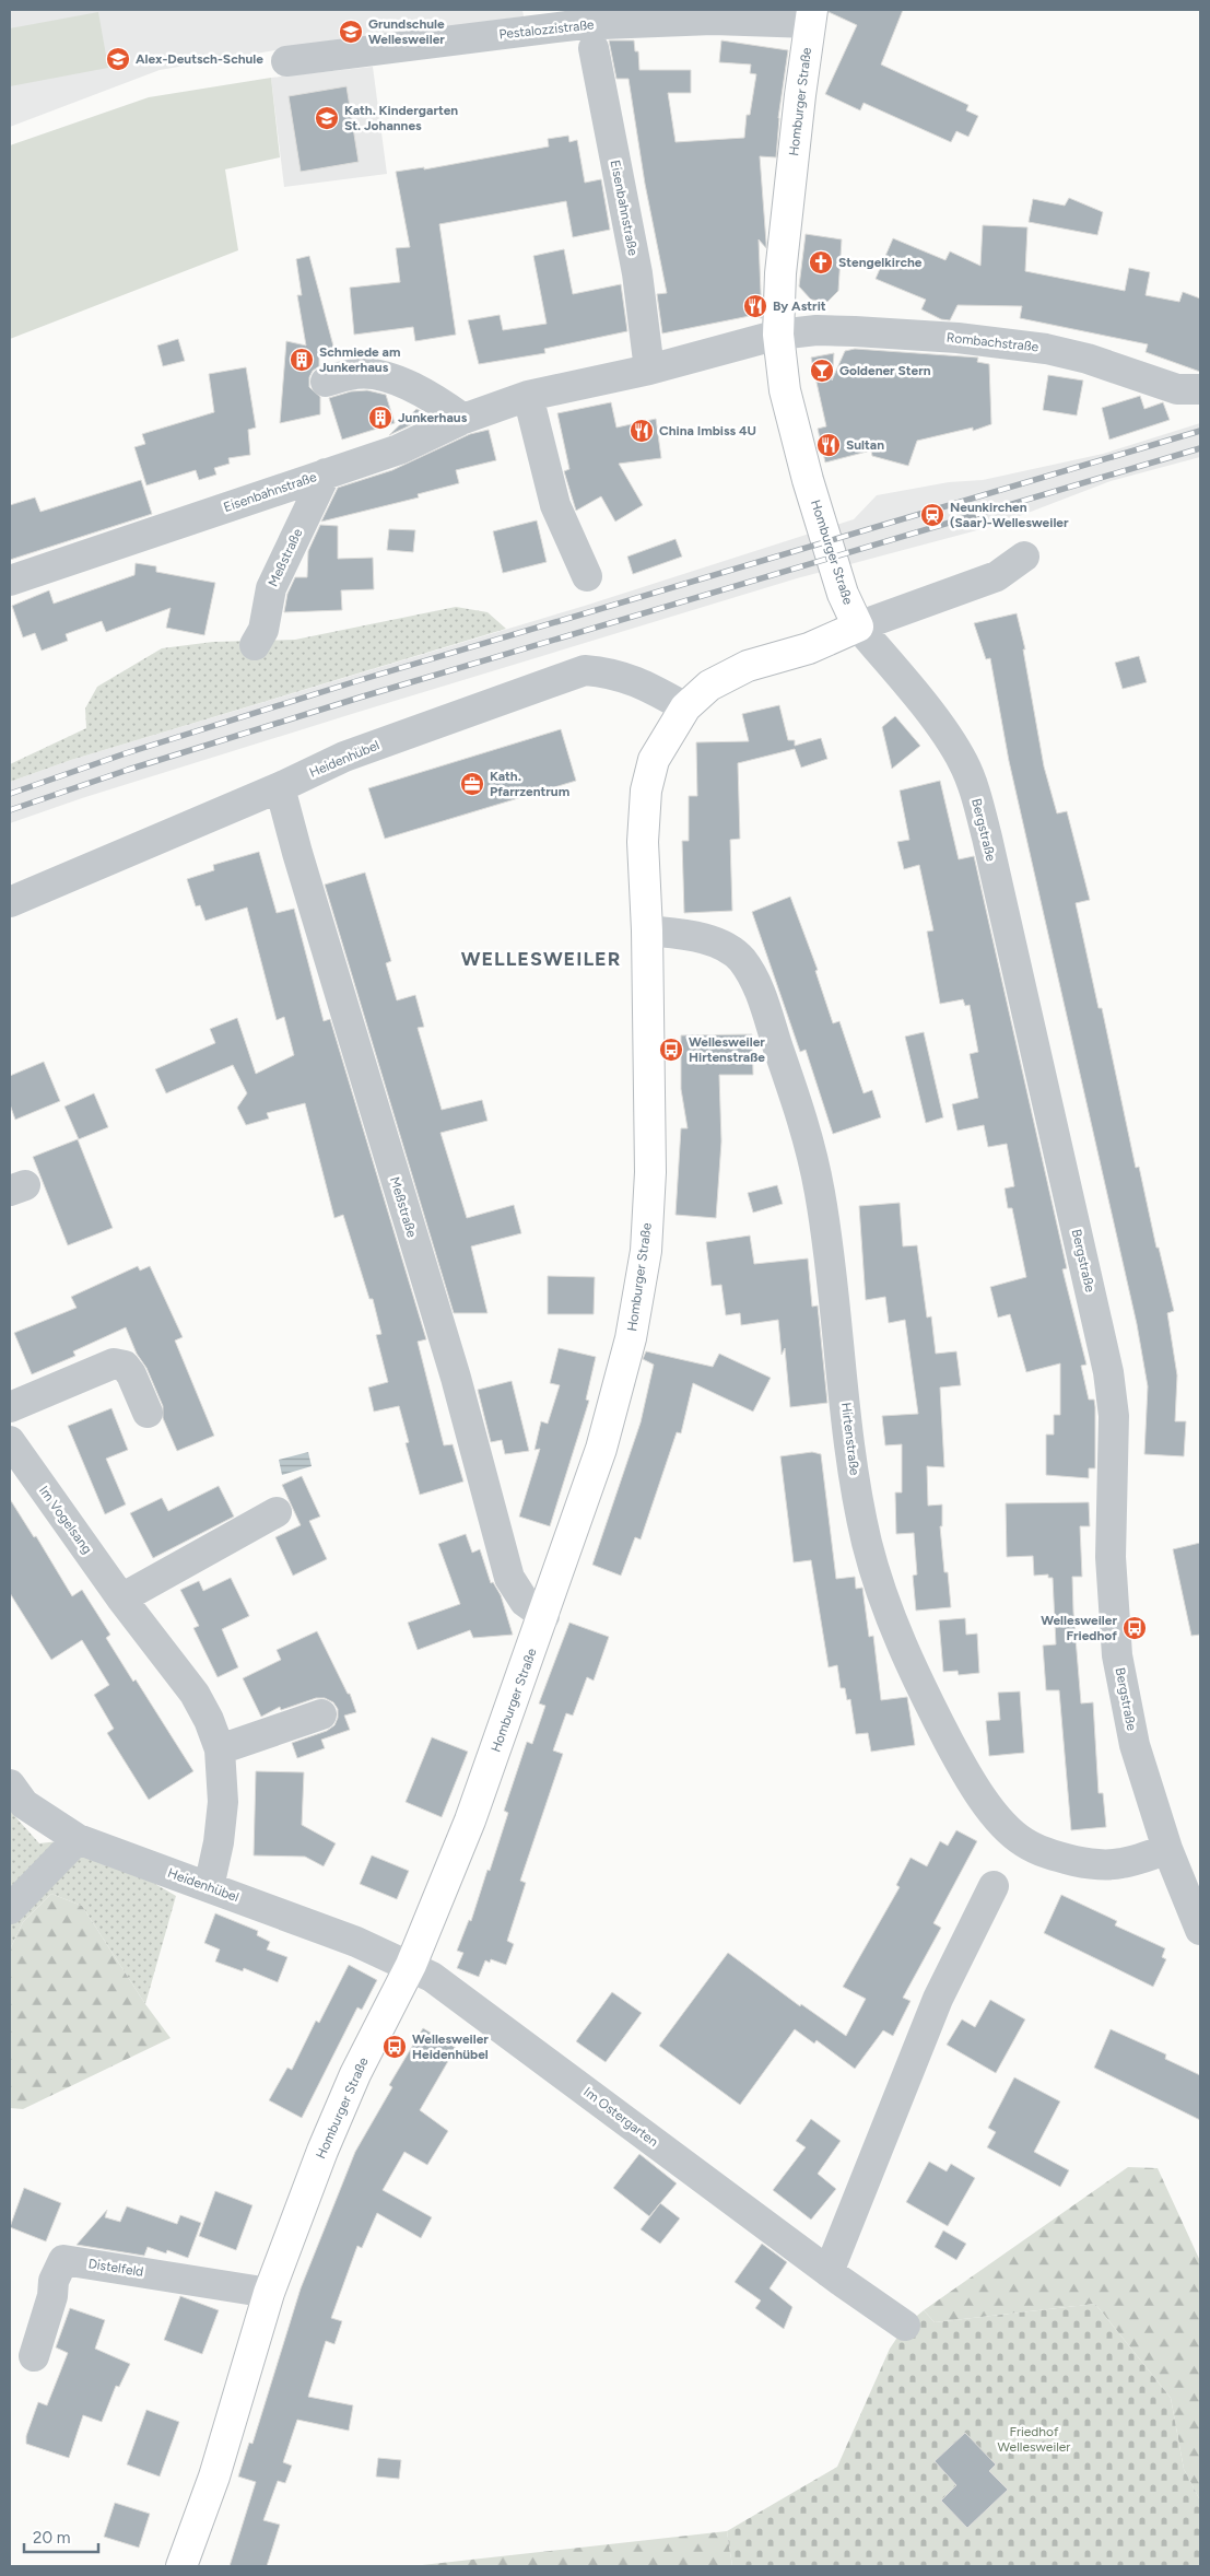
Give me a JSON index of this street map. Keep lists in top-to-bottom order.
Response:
{
  "streets": {
    "main road": ["Homburger Straße"],
    "street": [
      "Pestalozzistraße",
      "Eisenbahnstraße",
      "Rombachstraße",
      "Meßstraße",
      "Heidenhübel",
      "Bergstraße",
      "Hirtenstraße",
      "Im Vogelsang",
      "Im Ostergarten",
      "Distelfeld"
    ]
  },
  "crossings": [
    ["Pestalozzistraße", "Homburger Straße"],
    ["Homburger Straße", "Eisenbahnstraße"],
    ["Homburger Straße", "Rombachstraße"],
    ["Homburger Straße", "Meßstraße"],
    ["Homburger Straße", "Heidenhübel"],
    ["Homburger Straße", "Bergstraße"],
    ["Homburger Straße", "Hirtenstraße"],
    ["Homburger Straße", "Im Ostergarten"],
    ["Homburger Straße", "Distelfeld"],
    ["Eisenbahnstraße", "Rombachstraße"],
    ["Eisenbahnstraße", "Meßstraße"],
    ["Meßstraße", "Heidenhübel"],
    ["Heidenhübel", "Im Vogelsang"],
    ["Heidenhübel", "Im Ostergarten"],
    ["Bergstraße", "Hirtenstraße"]
  ],
  "districts": ["WELLESWEILER"],
  "parks": ["Friedhof Wellesweiler"],
  "places": {
    "school or university": ["Grundschule Wellesweiler", "Alex-Deutsch-Schule", "Kath. Kindergarten St. Johannes"],
    "church": ["Stengelkirche"],
    "restaurant": ["By Astrit", "China Imbiss 4U", "Sultan"],
    "building": ["Schmiede am Junkerhaus", "Junkerhaus"],
    "bar": ["Goldener Stern"],
    "station": ["Neunkirchen (Saar)-Wellesweiler"],
    "office": ["Kath. Pfarrzentrum"],
    "bus stop": ["Wellesweiler Hirtenstraße", "Wellesweiler Friedhof", "Wellesweiler Heidenhübel"]
  },
  "scale_bar": "20 m"
}
